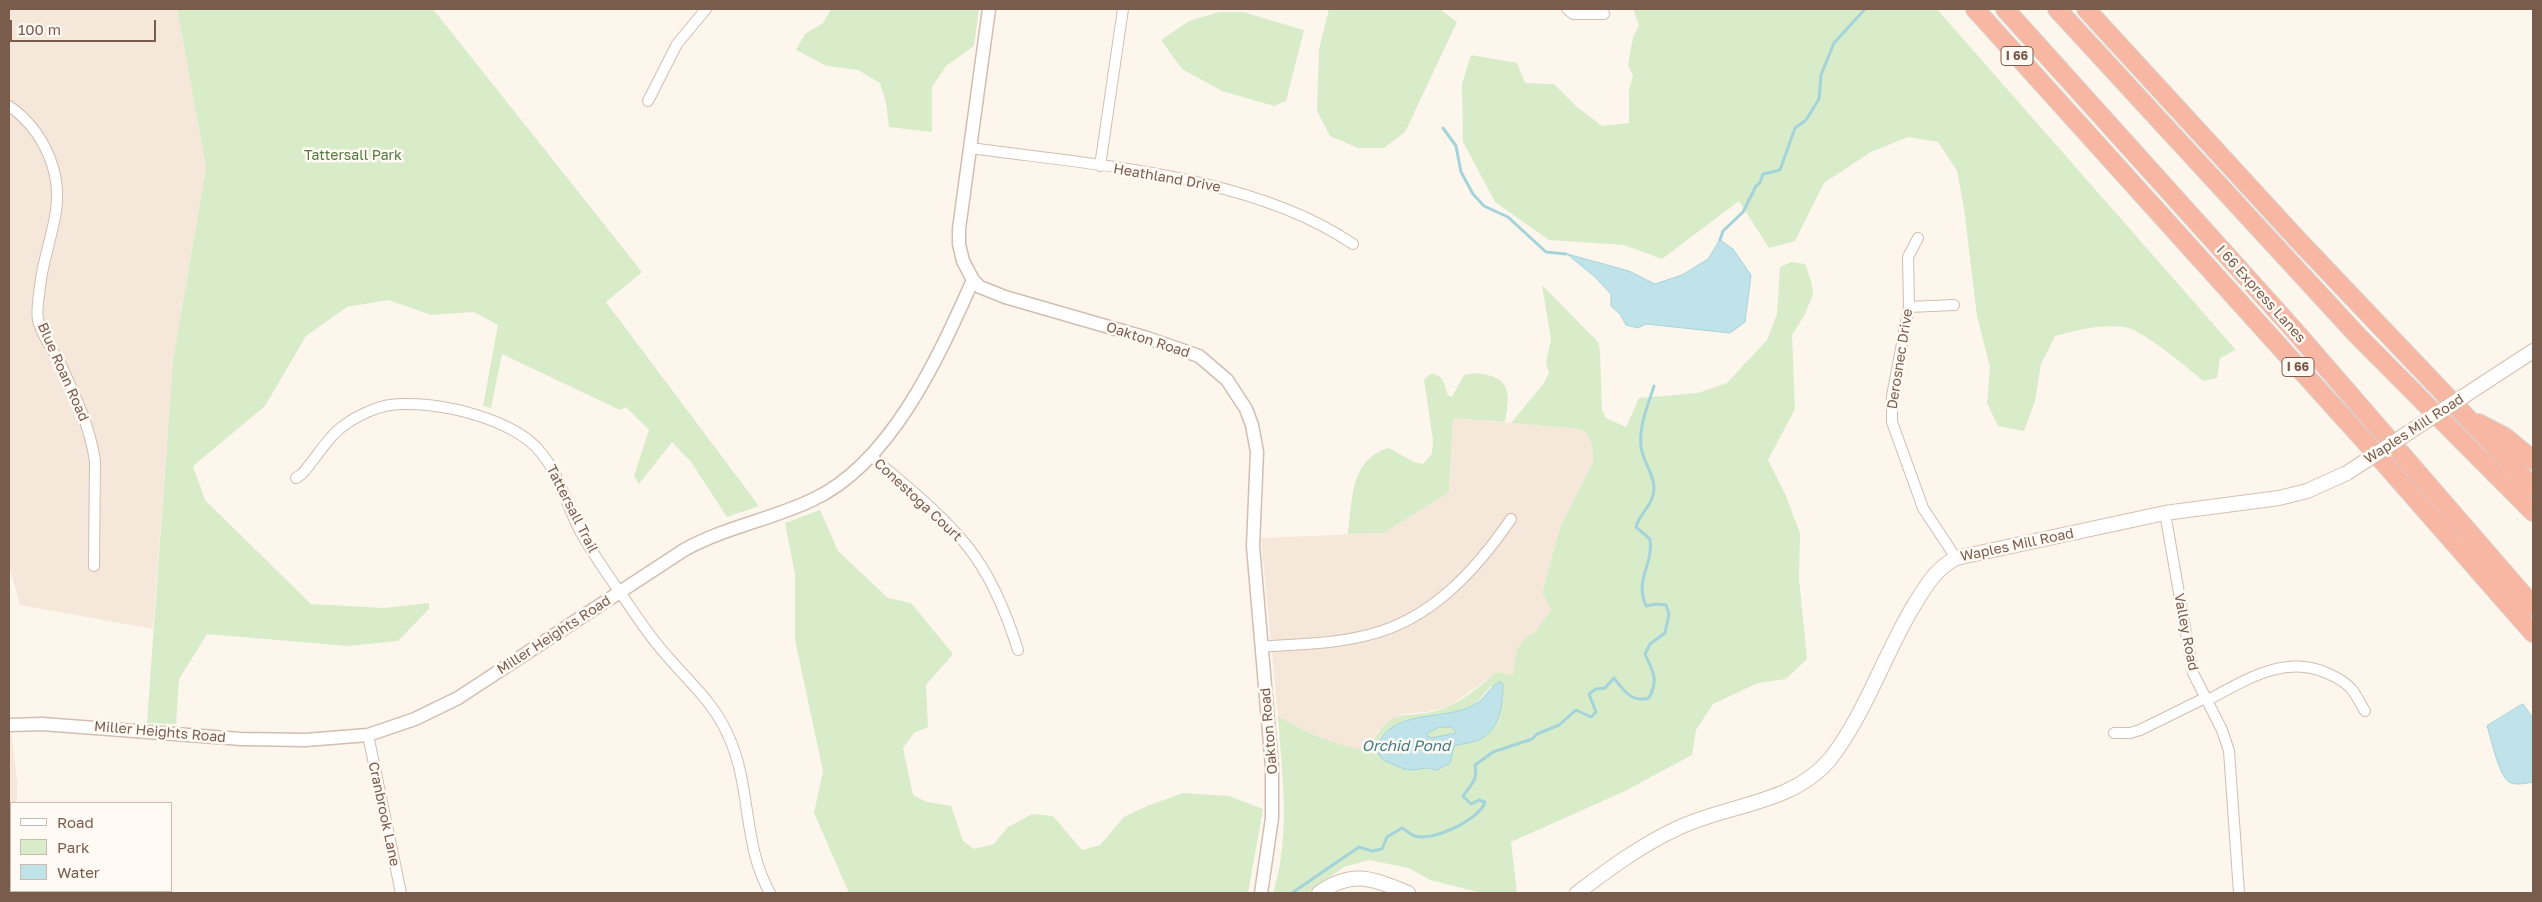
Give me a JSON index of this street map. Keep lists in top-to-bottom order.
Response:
{
  "streets": {
    "highway": ["I 66", "I 66 Express Lanes"],
    "main road": ["Waples Mill Road"],
    "street": [
      "Heathland Drive",
      "Oakton Road",
      "Derosnec Drive",
      "Blue Roan Road",
      "Conestoga Court",
      "Tattersall Trail",
      "Valley Road",
      "Miller Heights Road",
      "Cranbrook Lane"
    ]
  },
  "crossings": [
    ["Oakton Road", "Miller Heights Road"],
    ["Derosnec Drive", "Waples Mill Road"],
    ["Waples Mill Road", "Valley Road"],
    ["Conestoga Court", "Miller Heights Road"],
    ["Tattersall Trail", "Miller Heights Road"],
    ["Miller Heights Road", "Cranbrook Lane"]
  ],
  "water": ["Orchid Pond"],
  "parks": ["Tattersall Park"],
  "legend": ["Road", "Park", "Water"],
  "scale_bar": "100 m"
}
